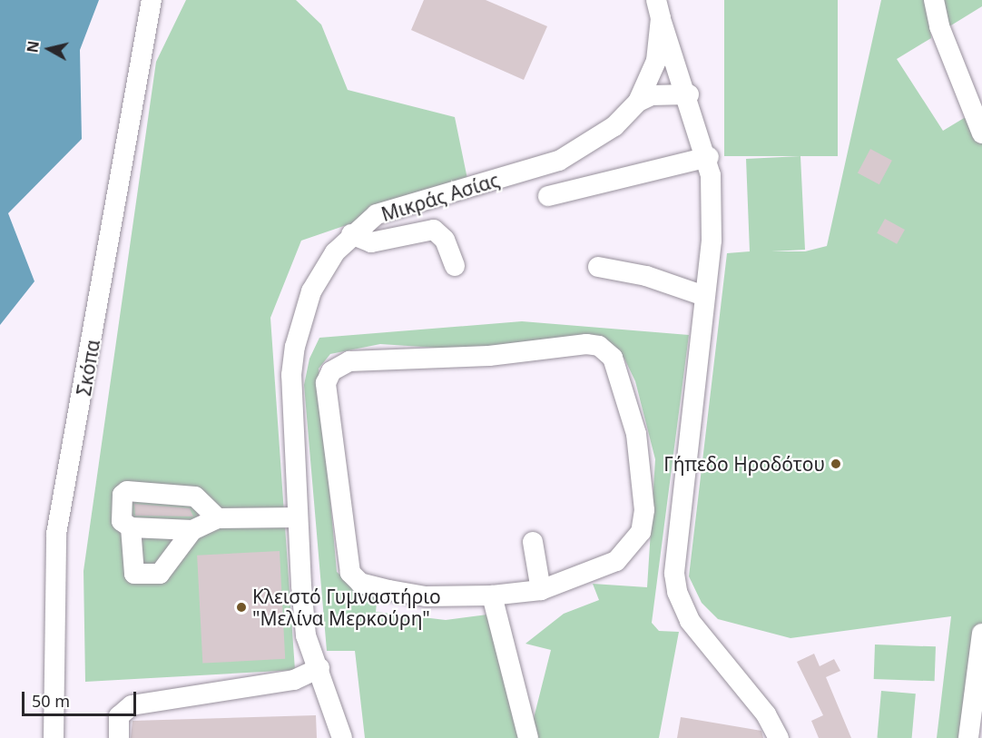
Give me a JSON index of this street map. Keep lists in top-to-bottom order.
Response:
{
  "streets": {
    "street": ["Μικράς Ασίας", "Σκόπα"]
  },
  "places": ["Γήπεδο Ηροδότου", "Κλειστό Γυμναστήριο \"Μελίνα Μερκούρη\""],
  "scale_bar": "50 m",
  "north": "left"
}
